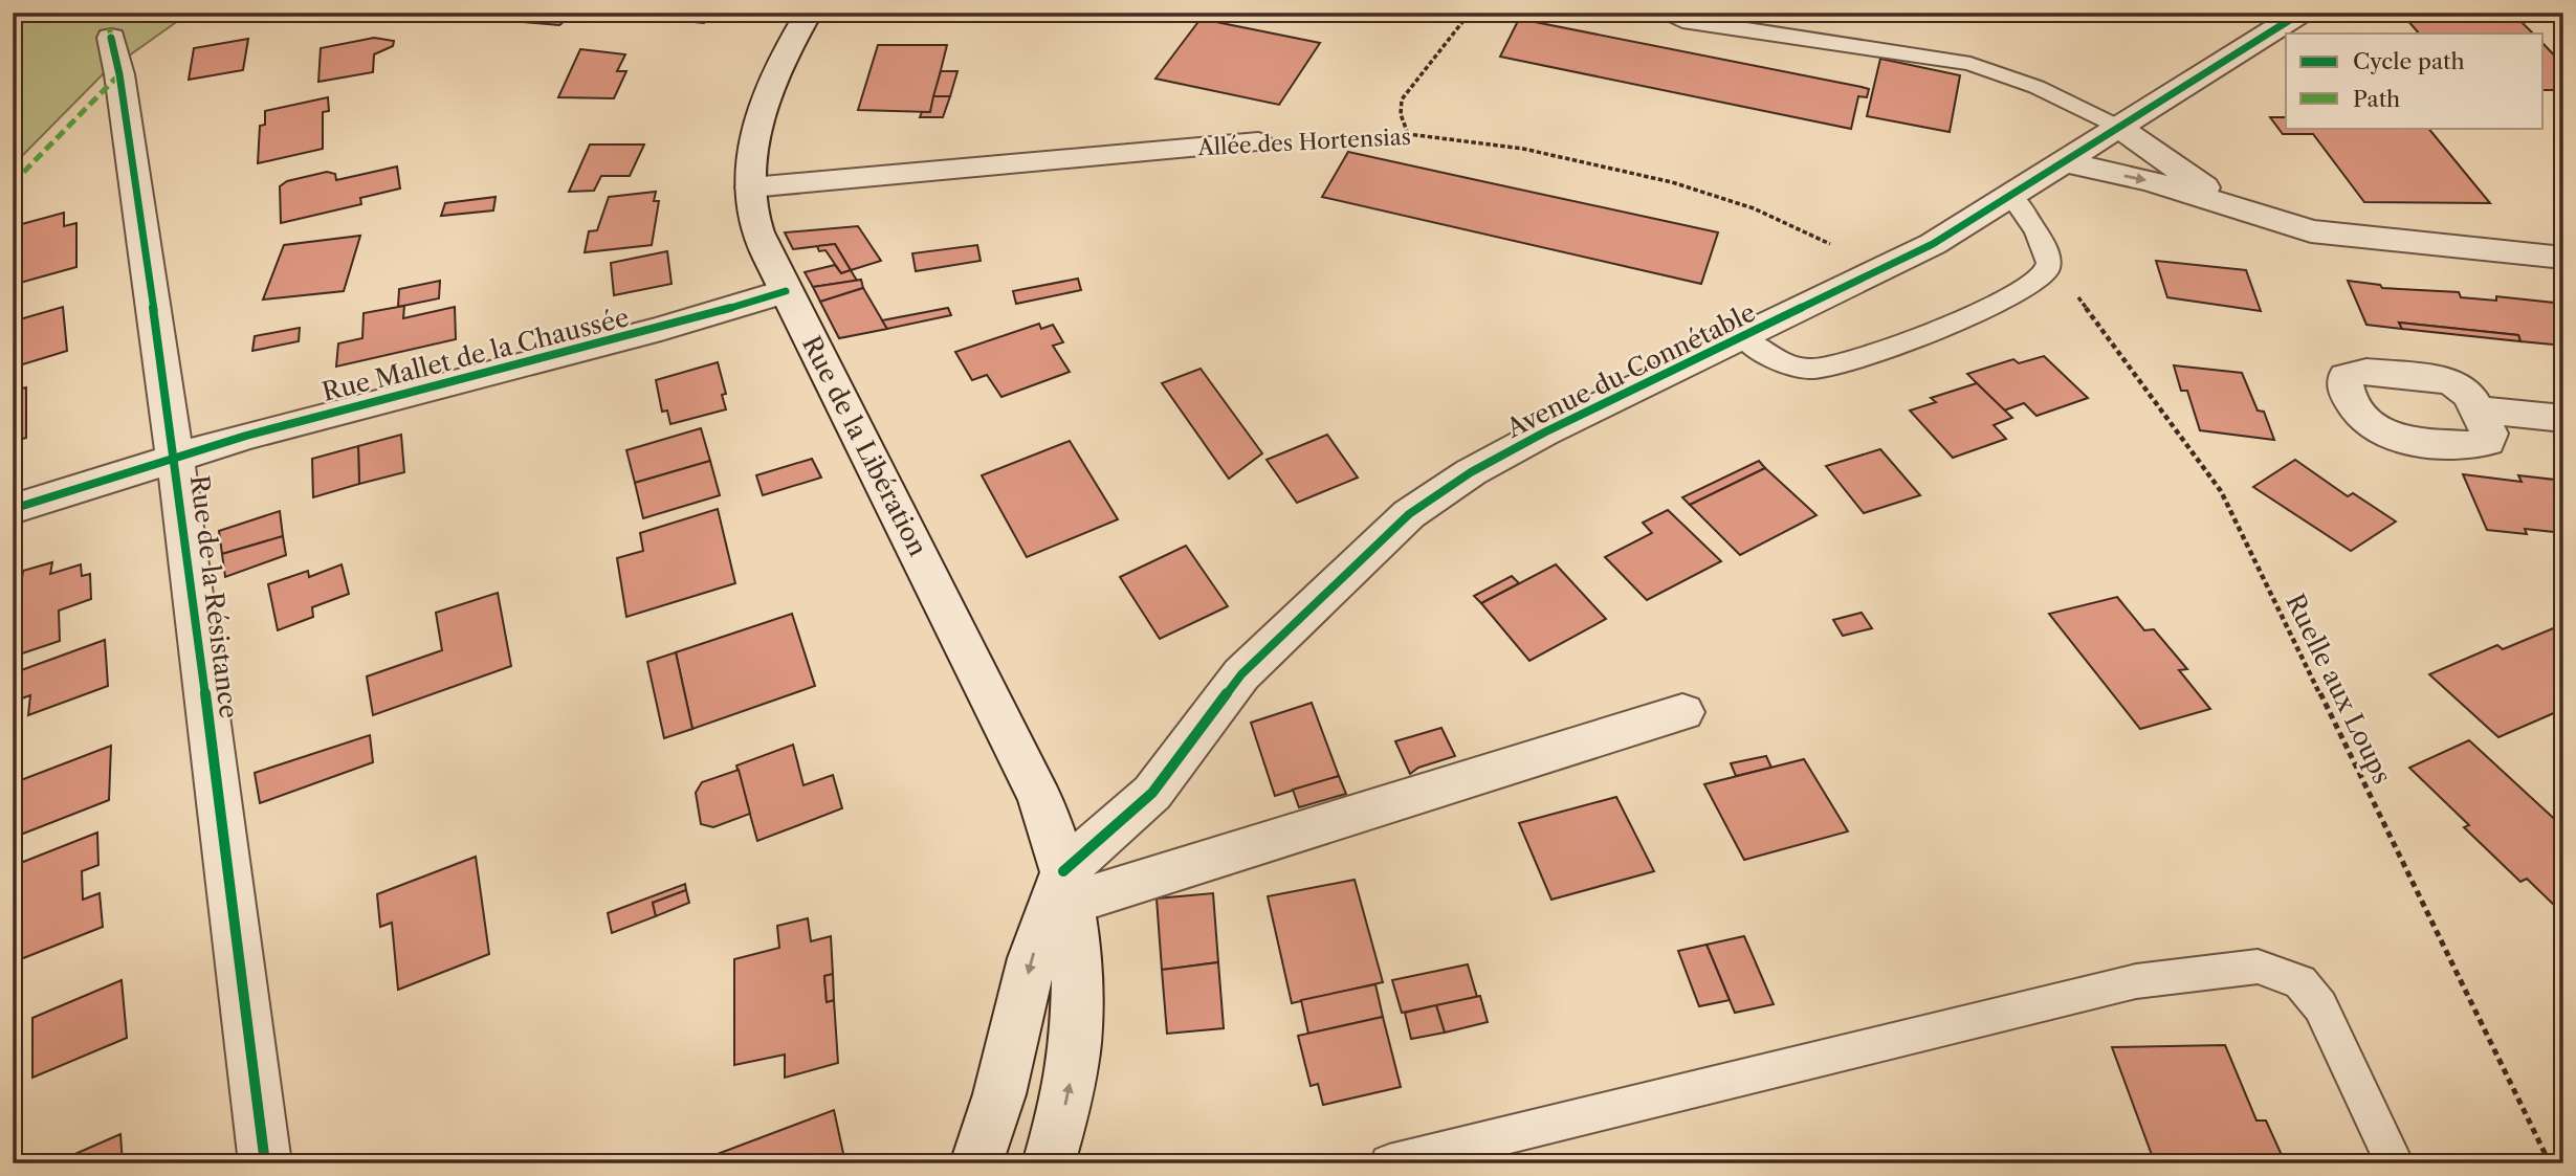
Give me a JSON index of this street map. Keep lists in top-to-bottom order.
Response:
{
  "streets": {
    "street": [
      "Allée des Hortensias",
      "Rue Mallet de la Chaussée",
      "Avenue du Connétable",
      "Rue de la Libération",
      "Rue de la Résistance"
    ],
    "path": ["Ruelle aux Loups"]
  },
  "crossings": [
    ["Allée des Hortensias", "Avenue du Connétable"],
    ["Allée des Hortensias", "Rue de la Libération"],
    ["Rue Mallet de la Chaussée", "Rue de la Libération"],
    ["Rue Mallet de la Chaussée", "Rue de la Résistance"],
    ["Avenue du Connétable", "Rue de la Libération"]
  ],
  "legend": ["Cycle path", "Path"]
}
